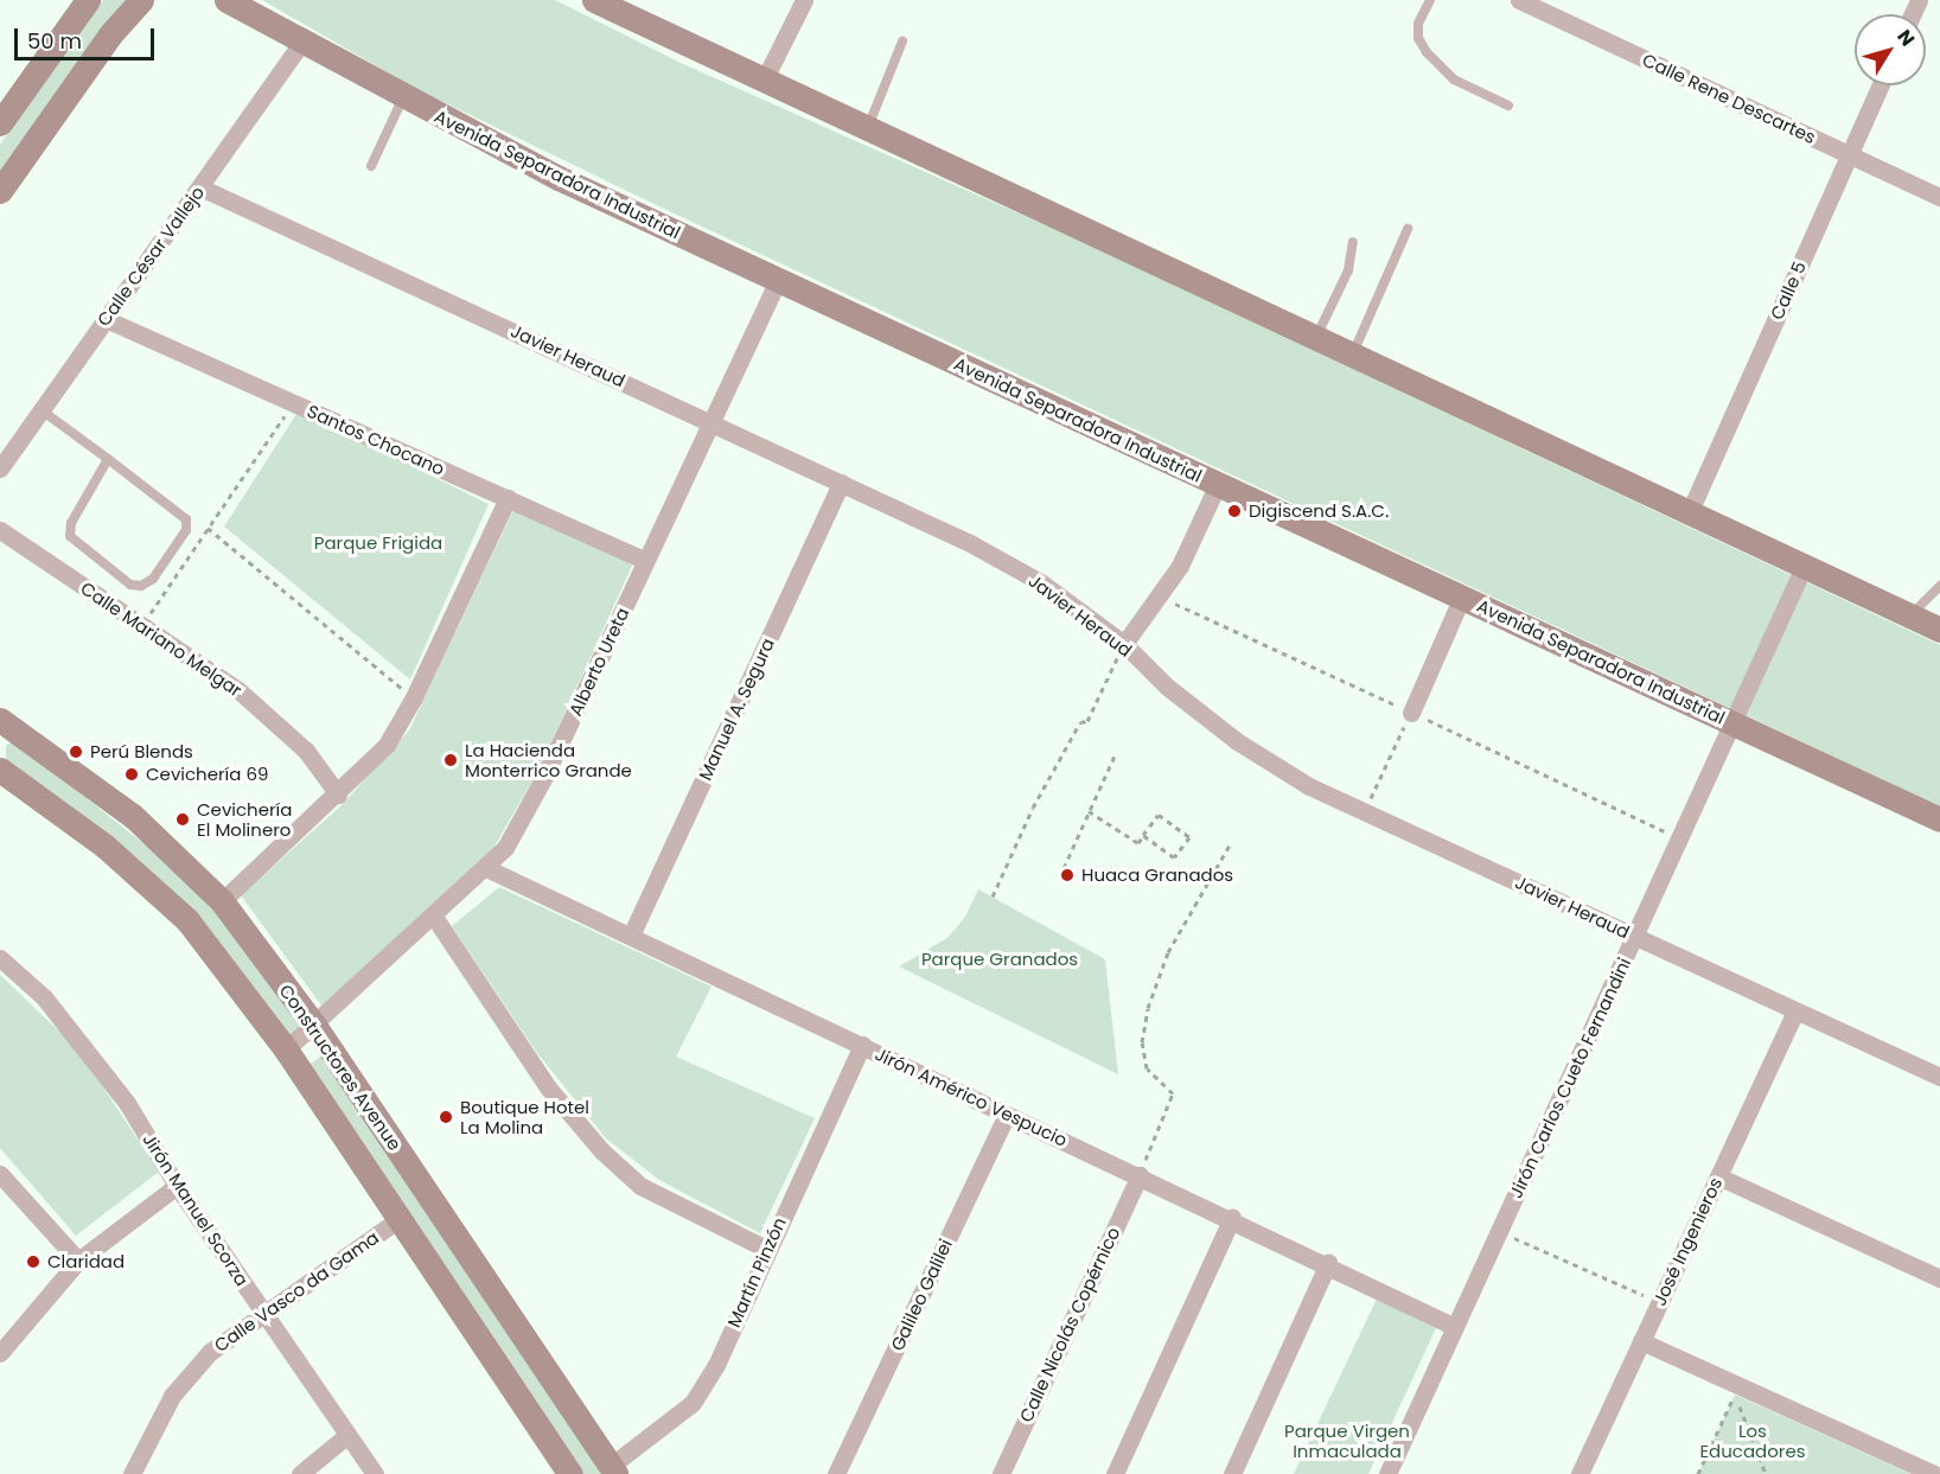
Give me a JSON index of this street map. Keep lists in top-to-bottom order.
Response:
{
  "streets": {
    "main road": ["Avenida Separadora Industrial", "Constructores Avenue"],
    "street": [
      "Calle Rene Descartes",
      "Calle César Vallejo",
      "Calle 5",
      "Javier Heraud",
      "Santos Chocano",
      "Calle Mariano Melgar",
      "Alberto Ureta",
      "Manuel A. Segura",
      "Jirón Carlos Cueto Fernandini",
      "Jirón Américo Vespucio",
      "Jirón Manuel Scorza",
      "José Ingenieros",
      "Martín Pinzón",
      "Calle Vasco da Gama",
      "Galileo Galilei",
      "Calle Nicolás Copérnico"
    ]
  },
  "crossings": [
    ["Calle Rene Descartes", "Calle 5"],
    ["Avenida Separadora Industrial", "Calle César Vallejo"],
    ["Avenida Separadora Industrial", "Alberto Ureta"],
    ["Avenida Separadora Industrial", "Jirón Carlos Cueto Fernandini"],
    ["Calle César Vallejo", "Javier Heraud"],
    ["Calle César Vallejo", "Santos Chocano"],
    ["Javier Heraud", "Alberto Ureta"],
    ["Javier Heraud", "Manuel A. Segura"],
    ["Javier Heraud", "Jirón Carlos Cueto Fernandini"],
    ["Javier Heraud", "José Ingenieros"],
    ["Santos Chocano", "Alberto Ureta"],
    ["Alberto Ureta", "Constructores Avenue"],
    ["Alberto Ureta", "Jirón Américo Vespucio"],
    ["Manuel A. Segura", "Jirón Américo Vespucio"],
    ["Constructores Avenue", "Martín Pinzón"],
    ["Constructores Avenue", "Calle Vasco da Gama"],
    ["Jirón Carlos Cueto Fernandini", "Jirón Américo Vespucio"],
    ["Jirón Américo Vespucio", "Martín Pinzón"],
    ["Jirón Américo Vespucio", "Galileo Galilei"],
    ["Jirón Américo Vespucio", "Calle Nicolás Copérnico"],
    ["Jirón Manuel Scorza", "Calle Vasco da Gama"]
  ],
  "parks": [
    "Parque Frigida",
    "Parque Granados",
    "Parque Virgen Inmaculada",
    "Los Educadores"
  ],
  "places": [
    "Digiscend S.A.C.",
    "Perú Blends",
    "La Hacienda Monterrico Grande",
    "Cevichería 69",
    "Cevichería El Molinero",
    "Huaca Granados",
    "Boutique Hotel La Molina",
    "Claridad"
  ],
  "scale_bar": "50 m",
  "north": "top right"
}
